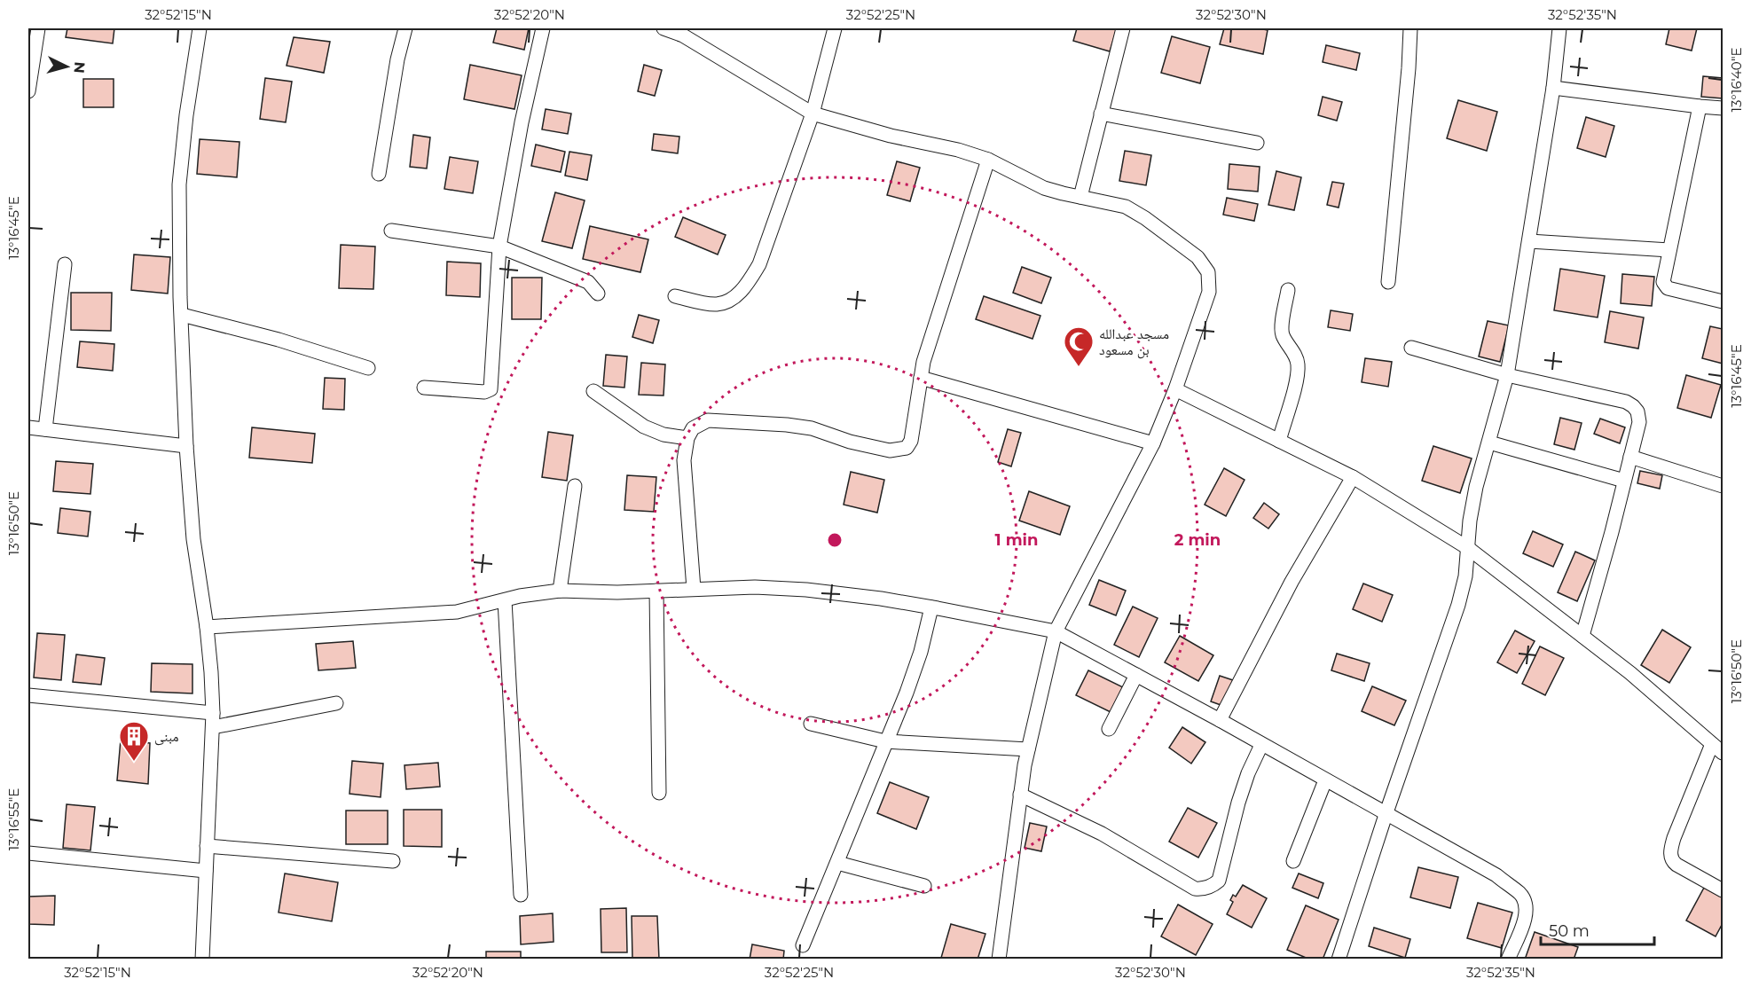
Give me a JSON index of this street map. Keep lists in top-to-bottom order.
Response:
{
  "places": {
    "mosque": ["مسجد عبدالله بن مسعود"],
    "building": ["مبنى"]
  },
  "scale_bar": "50 m",
  "north": "right",
  "coordinates": [
    "32°52'15\"N",
    "32°52'20\"N",
    "32°52'25\"N",
    "32°52'30\"N",
    "32°52'35\"N",
    "13°16'40\"E",
    "13°16'45\"E",
    "13°16'50\"E",
    "13°16'55\"E"
  ],
  "rings": ["1 min", "2 min"]
}
